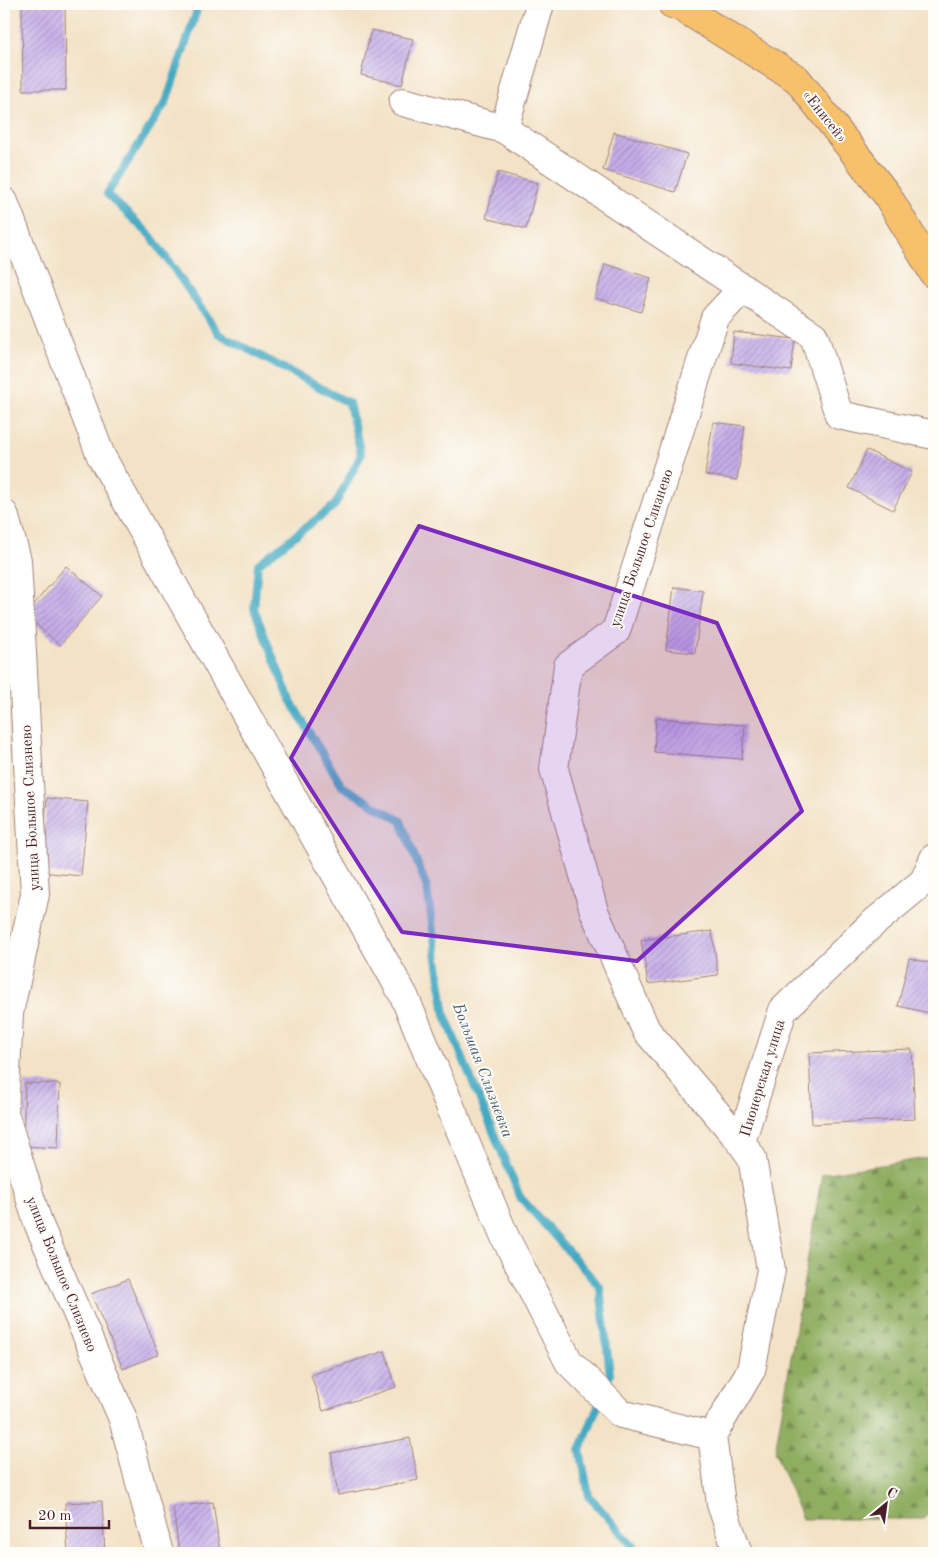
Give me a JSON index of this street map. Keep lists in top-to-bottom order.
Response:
{
  "streets": {
    "highway": ["«Енисей»"],
    "street": ["улица Большое Слизнево", "Пионерская улица"]
  },
  "crossings": [
    ["улица Большое Слизнево", "Пионерская улица"]
  ],
  "water": ["Большая Слизневка"],
  "scale_bar": "20 m",
  "north": "top right"
}
